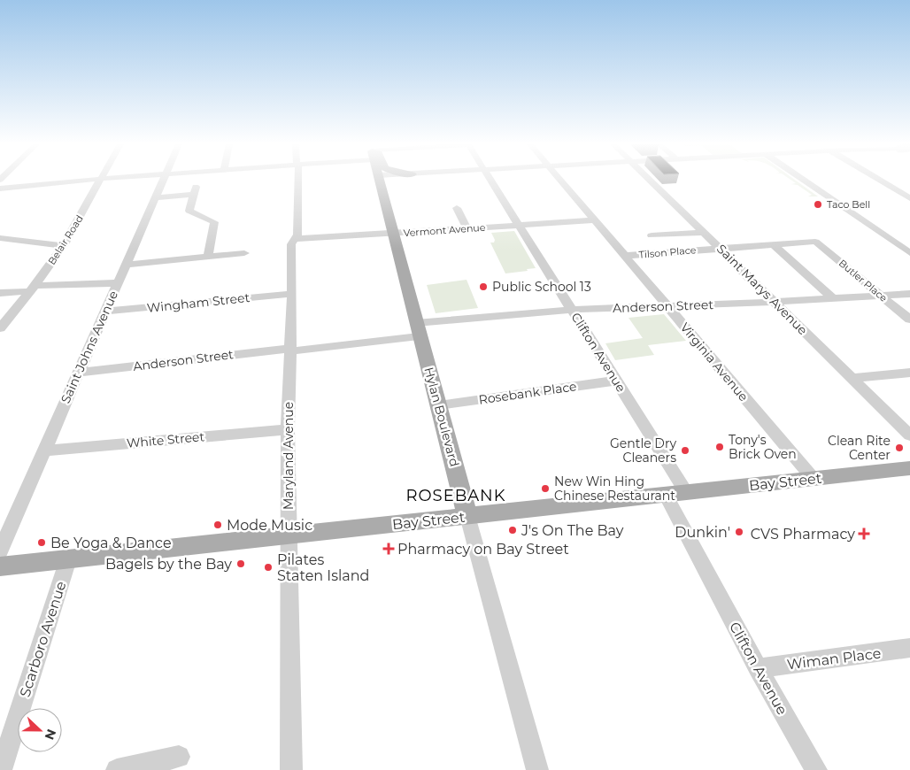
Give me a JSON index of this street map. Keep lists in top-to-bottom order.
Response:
{
  "streets": {
    "main road": ["Hylan Boulevard", "Bay Street"],
    "street": [
      "Vermont Avenue",
      "Belair Road",
      "Tilson Place",
      "Butler Place",
      "Saint Marys Avenue",
      "Wingham Street",
      "Anderson Street",
      "Saint Johns Avenue",
      "Clifton Avenue",
      "Virginia Avenue",
      "Rosebank Place",
      "White Street",
      "Maryland Avenue",
      "Scarboro Avenue",
      "Wiman Place"
    ]
  },
  "crossings": [
    ["Vermont Avenue", "Clifton Avenue"],
    ["Vermont Avenue", "Virginia Avenue"],
    ["Vermont Avenue", "Hylan Boulevard"],
    ["Vermont Avenue", "Maryland Avenue"],
    ["Tilson Place", "Butler Place"],
    ["Tilson Place", "Saint Marys Avenue"],
    ["Tilson Place", "Virginia Avenue"],
    ["Butler Place", "Anderson Street"],
    ["Saint Marys Avenue", "Anderson Street"],
    ["Wingham Street", "Saint Johns Avenue"],
    ["Wingham Street", "Maryland Avenue"],
    ["Anderson Street", "Saint Johns Avenue"],
    ["Anderson Street", "Clifton Avenue"],
    ["Anderson Street", "Virginia Avenue"],
    ["Anderson Street", "Hylan Boulevard"],
    ["Anderson Street", "Maryland Avenue"],
    ["Saint Johns Avenue", "White Street"],
    ["Clifton Avenue", "Rosebank Place"],
    ["Clifton Avenue", "Bay Street"],
    ["Clifton Avenue", "Wiman Place"],
    ["Virginia Avenue", "Bay Street"],
    ["Rosebank Place", "Hylan Boulevard"],
    ["Hylan Boulevard", "Bay Street"],
    ["White Street", "Maryland Avenue"],
    ["Maryland Avenue", "Bay Street"],
    ["Bay Street", "Scarboro Avenue"]
  ],
  "districts": ["ROSEBANK"],
  "places": {
    "other": [
      "Taco Bell",
      "Public School 13",
      "Tony's Brick Oven",
      "Clean Rite Center",
      "Gentle Dry Cleaners",
      "New Win Hing Chinese Restaurant",
      "Mode Music",
      "J's On The Bay",
      "Dunkin'",
      "Be Yoga & Dance",
      "Bagels by the Bay",
      "Pilates Staten Island"
    ],
    "health": ["CVS Pharmacy", "Pharmacy on Bay Street"]
  },
  "north": "right"
}
